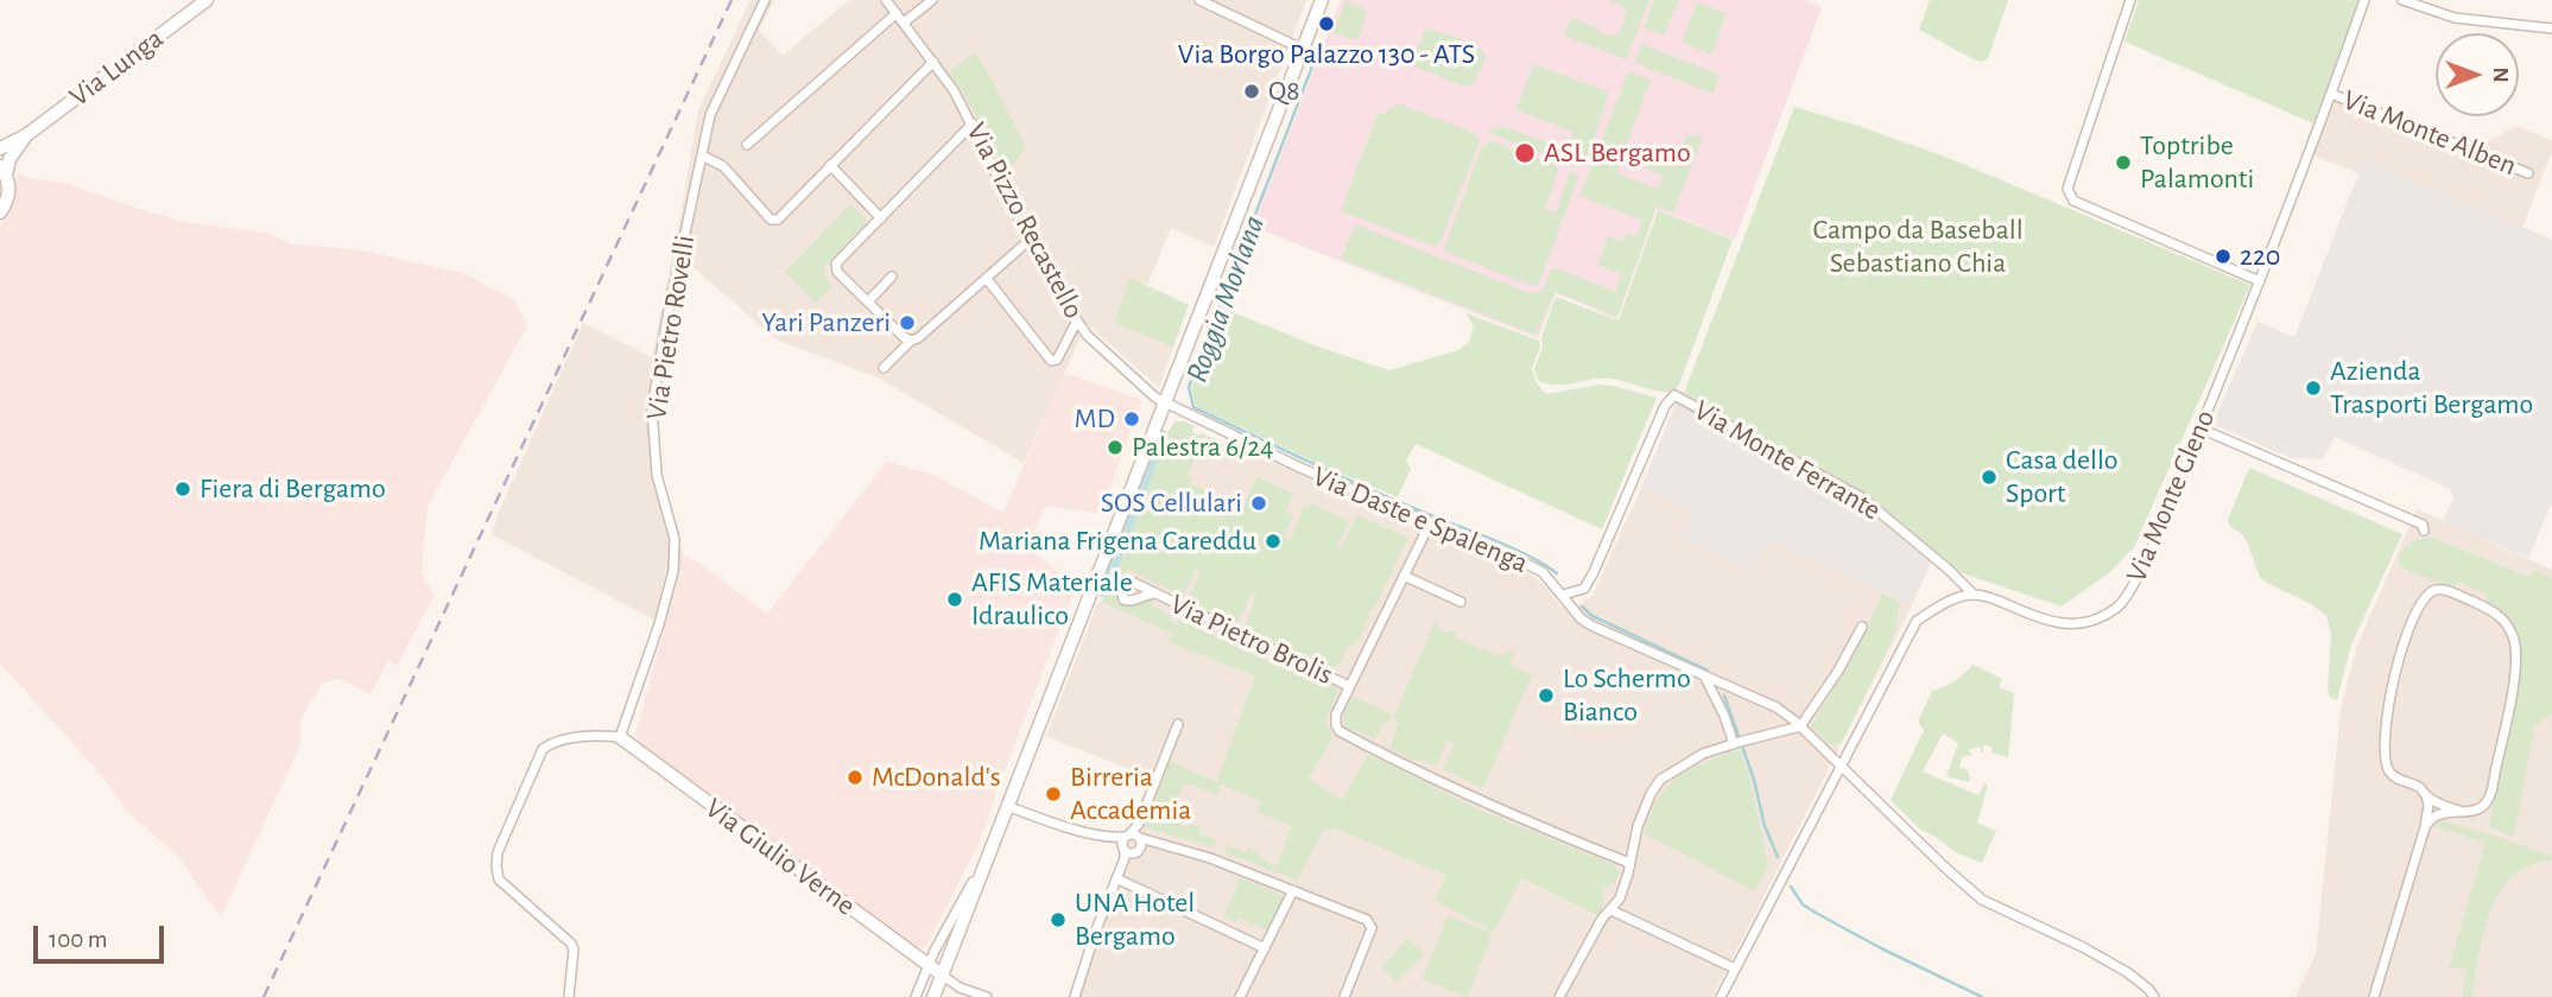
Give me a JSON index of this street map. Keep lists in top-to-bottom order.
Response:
{
  "streets": {
    "main road": ["Via Lunga", "Via Giulio Verne"],
    "street": [
      "Via Monte Alben",
      "Via Pizzo Recastello",
      "Via Pietro Rovelli",
      "Via Monte Ferrante",
      "Via Monte Gleno",
      "Via Daste e Spalenga",
      "Via Pietro Brolis"
    ]
  },
  "crossings": [
    ["Via Monte Alben", "Via Monte Gleno"],
    ["Via Pizzo Recastello", "Via Daste e Spalenga"],
    ["Via Pietro Rovelli", "Via Giulio Verne"],
    ["Via Monte Ferrante", "Via Monte Gleno"],
    ["Via Monte Ferrante", "Via Daste e Spalenga"]
  ],
  "water": ["Roggia Morlana"],
  "parks": ["Campo da Baseball Sebastiano Chia"],
  "places": [
    "Via Borgo Palazzo 130 - ATS",
    "Q8",
    "ASL Bergamo",
    "Toptribe Palamonti",
    "220",
    "Yari Panzeri",
    "Azienda Trasporti Bergamo",
    "MD",
    "Palestra 6/24",
    "Casa dello Sport",
    "Fiera di Bergamo",
    "SOS Cellulari",
    "Mariana Frigena Careddu",
    "AFIS Materiale Idraulico",
    "Lo Schermo Bianco",
    "McDonald's",
    "Birreria Accademia",
    "UNA Hotel Bergamo"
  ],
  "scale_bar": "100 m",
  "north": "right"
}
